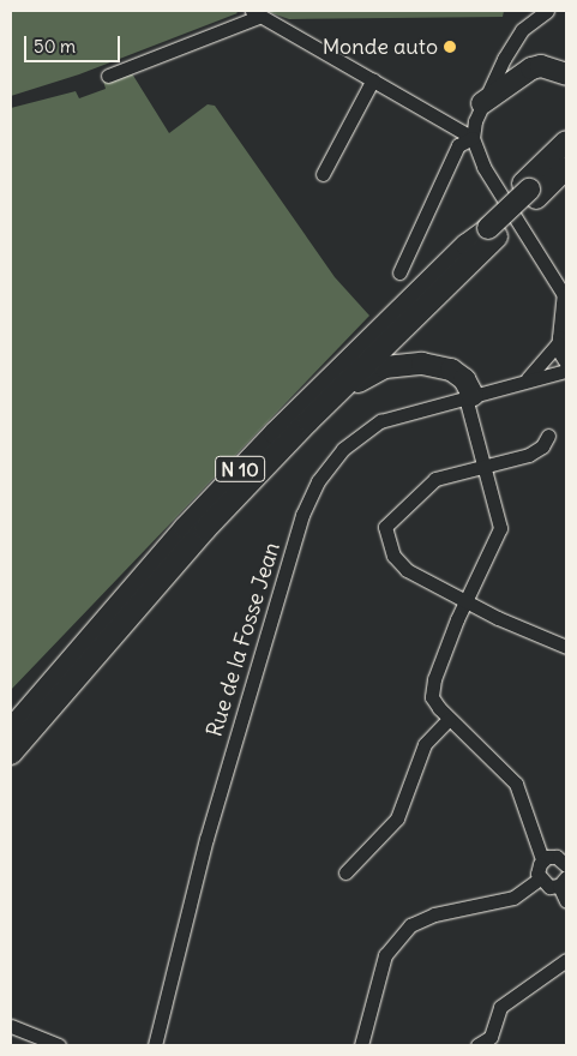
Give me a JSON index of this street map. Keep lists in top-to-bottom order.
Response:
{
  "streets": {
    "main road": ["N 10"],
    "street": ["Rue de la Fosse Jean"]
  },
  "places": ["Monde auto"],
  "scale_bar": "50 m"
}
